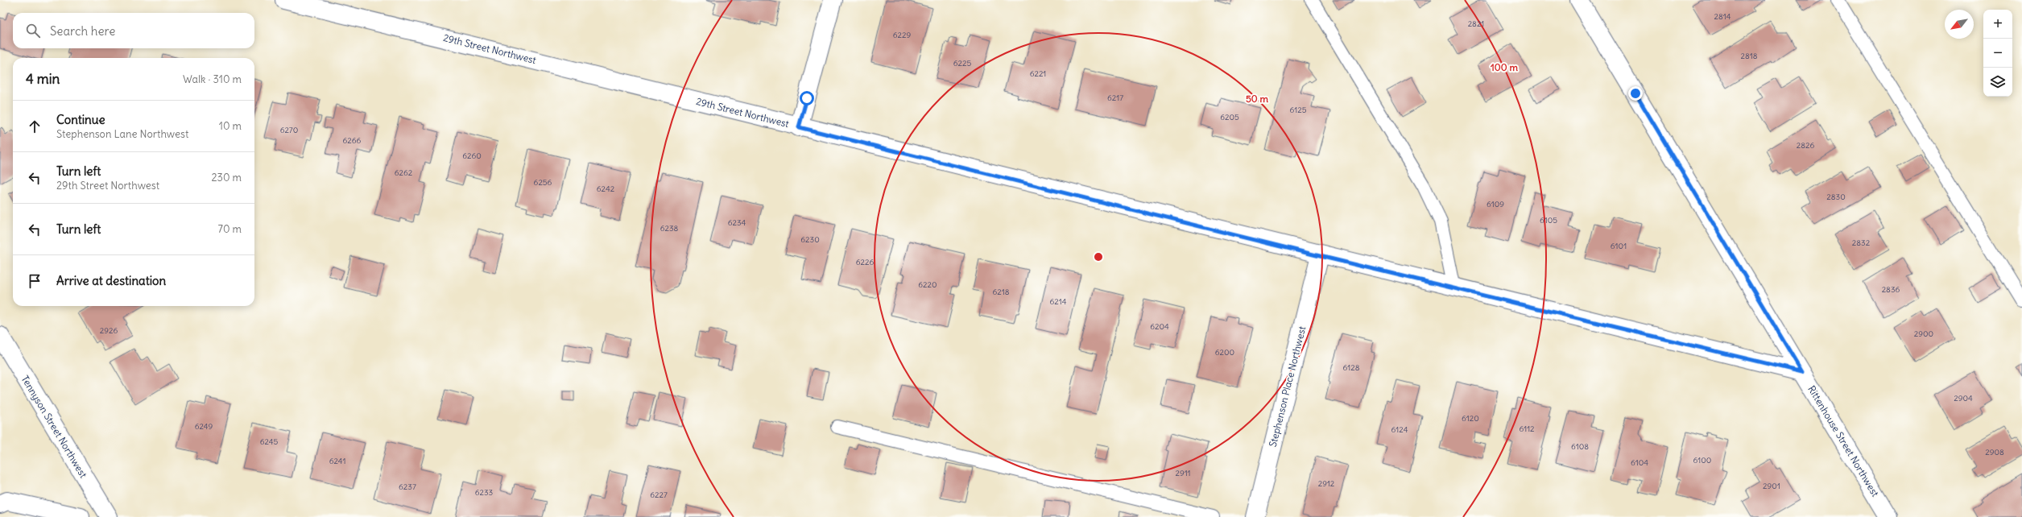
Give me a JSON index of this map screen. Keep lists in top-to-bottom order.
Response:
{
  "streets": {
    "street": [
      "29th Street Northwest",
      "Stephenson Place Northwest",
      "Tennyson Street Northwest",
      "Rittenhouse Street Northwest"
    ]
  },
  "crossings": [
    ["29th Street Northwest", "Stephenson Place Northwest"],
    ["29th Street Northwest", "Rittenhouse Street Northwest"]
  ],
  "house_numbers": [
    "2814",
    "2821",
    "6229",
    "2818",
    "6225",
    "6221",
    "6217",
    "6125",
    "6205",
    "6270",
    "6266",
    "2826",
    "6260",
    "6262",
    "6256",
    "6242",
    "2830",
    "6109",
    "6105",
    "6234",
    "6238",
    "6230",
    "2832",
    "6101",
    "6226",
    "6220",
    "2836",
    "6218",
    "6214",
    "6204",
    "2926",
    "2900",
    "6200",
    "6128",
    "2904",
    "6120",
    "6249",
    "6112",
    "6124",
    "6245",
    "6108",
    "2908",
    "6100",
    "6241",
    "6104",
    "2911",
    "2912",
    "2901",
    "6237",
    "6233",
    "6227"
  ],
  "north": "bottom left",
  "page": {
    "map_buttons": ["+", "−"],
    "search": "Search here",
    "heading": ["4 min", "Walk · 310 m"],
    "list": [
      ["Continue", "Stephenson Lane Northwest", "10 m"],
      ["Turn left", "29th Street Northwest", "230 m"],
      ["Turn left", "70 m"],
      "Arrive at destination"
    ]
  },
  "rings": ["100 m", "50 m"]
}
